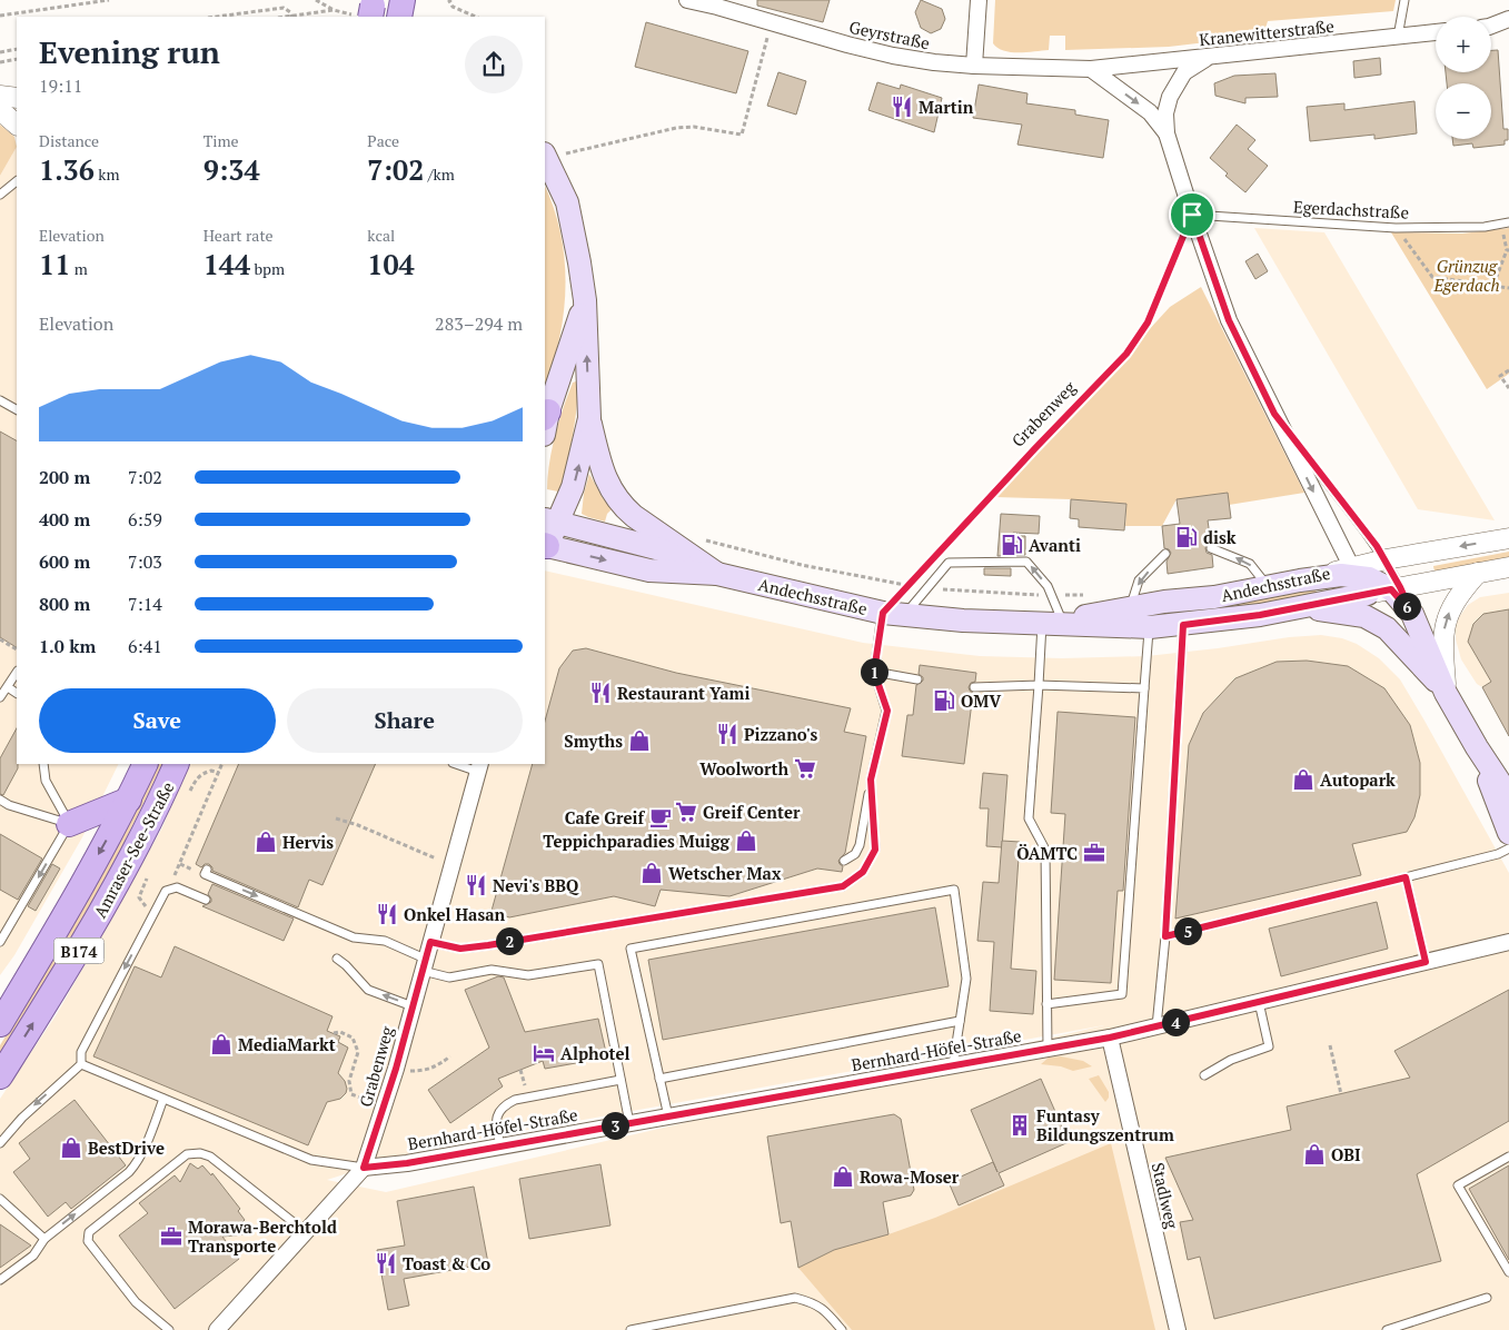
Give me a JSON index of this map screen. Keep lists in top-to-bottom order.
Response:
{
  "streets": {
    "main road": ["Andechsstraße", "Amraser-See-Straße", "B174"],
    "street": [
      "Kranewitterstraße",
      "Geyrstraße",
      "Grabenweg",
      "Bernhard-Höfel-Straße",
      "Stadlweg"
    ],
    "lane": ["Egerdachstraße"]
  },
  "crossings": [
    ["Kranewitterstraße", "Geyrstraße"],
    ["Egerdachstraße", "Grabenweg"],
    ["Grabenweg", "Andechsstraße"],
    ["Grabenweg", "Bernhard-Höfel-Straße"],
    ["Bernhard-Höfel-Straße", "Stadlweg"]
  ],
  "parks": ["Grünzug Egerdach"],
  "places": {
    "restaurant": [
      "Martin",
      "Restaurant Yami",
      "Pizzano's",
      "Nevi's BBQ",
      "Onkel Hasan",
      "Toast & Co"
    ],
    "fuel station": ["disk", "Avanti", "OMV"],
    "shop": [
      "Smyths",
      "Autopark",
      "Teppichparadies Muigg",
      "Hervis",
      "Wetscher Max",
      "MediaMarkt",
      "BestDrive",
      "OBI",
      "Rowa-Moser"
    ],
    "supermarket": ["Woolworth", "Greif Center"],
    "cafe": ["Cafe Greif"],
    "office": ["ÖAMTC", "Morawa-Berchtold Transporte"],
    "hotel": ["Alphotel"],
    "building": ["Funtasy Bildungszentrum"]
  },
  "page": {
    "map_buttons": ["+", "−"],
    "heading": ["Evening run", "19:11"],
    "stats": [
      ["Distance", "1.36 km"],
      ["Time", "9:34"],
      ["Pace", "7:02 /km"],
      ["Elevation", "11 m"],
      ["Heart rate", "144 bpm"],
      ["kcal", "104"]
    ],
    "chart": ["Elevation", "283–294 m"],
    "list": [
      {
        "name": "200 m",
        "note": "7:02"
      },
      {
        "name": "400 m",
        "note": "6:59"
      },
      {
        "name": "600 m",
        "note": "7:03"
      },
      {
        "name": "800 m",
        "note": "7:14"
      },
      {
        "name": "1.0 km",
        "note": "6:41"
      }
    ],
    "pins": [
      "6",
      "1",
      "5",
      "2",
      "4",
      "3"
    ],
    "buttons": ["Save", "Share"]
  }
}
